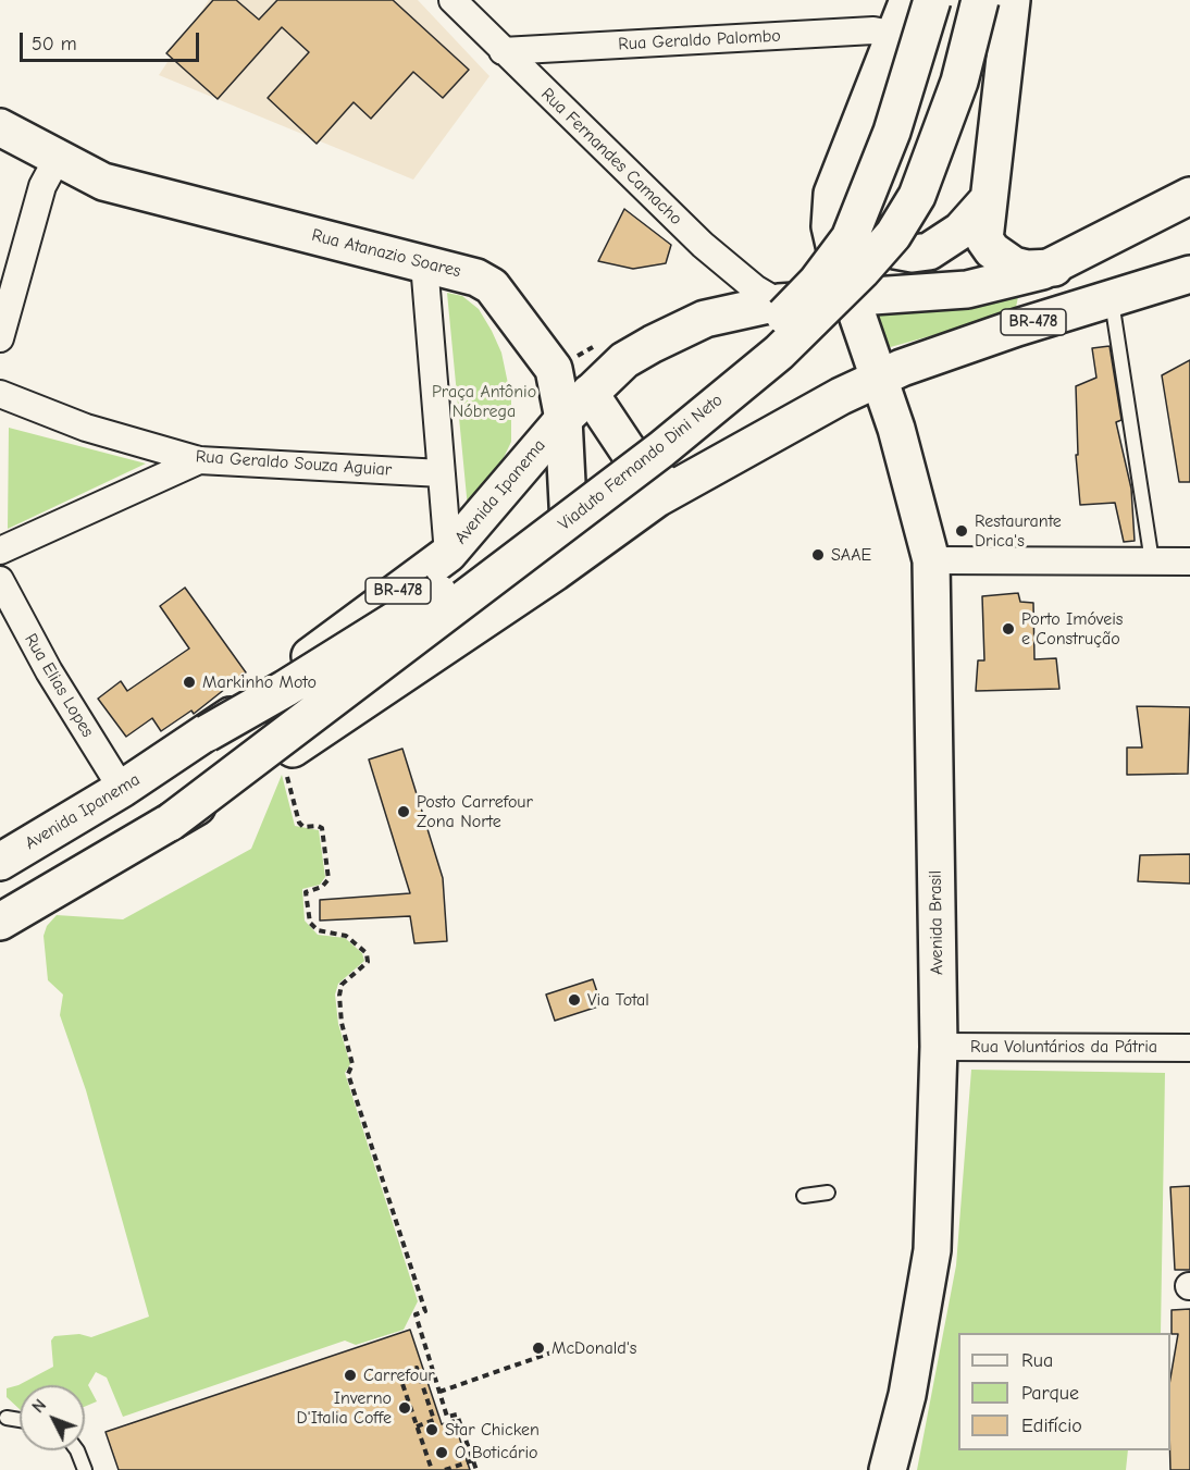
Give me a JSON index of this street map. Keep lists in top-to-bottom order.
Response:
{
  "streets": {
    "main road": [
      "Rua Atanazio Soares",
      "BR-478",
      "Viaduto Fernando Dini Neto",
      "Avenida Ipanema",
      "Avenida Brasil"
    ],
    "street": [
      "Rua Geraldo Palombo",
      "Rua Fernandes Camacho",
      "Rua Geraldo Souza Aguiar",
      "Rua Elias Lopes",
      "Rua Voluntários da Pátria"
    ]
  },
  "crossings": [
    ["Rua Geraldo Palombo", "Rua Fernandes Camacho"],
    ["Rua Fernandes Camacho", "Avenida Ipanema"],
    ["Rua Atanazio Soares", "BR-478"],
    ["Rua Atanazio Soares", "Avenida Ipanema"],
    ["BR-478", "Viaduto Fernando Dini Neto"],
    ["BR-478", "Avenida Ipanema"],
    ["BR-478", "Avenida Brasil"],
    ["Viaduto Fernando Dini Neto", "Avenida Ipanema"],
    ["Avenida Ipanema", "Rua Elias Lopes"],
    ["Avenida Ipanema", "Avenida Brasil"],
    ["Avenida Brasil", "Rua Voluntários da Pátria"]
  ],
  "parks": ["Praça Antônio Nóbrega"],
  "places": [
    "Restaurante Drica's",
    "SAAE",
    "Porto Imóveis e Construção",
    "Markinho Moto",
    "Posto Carrefour Zona Norte",
    "Via Total",
    "McDonald's",
    "Carrefour",
    "Inverno D'Italia Coffe",
    "Star Chicken",
    "O Boticário"
  ],
  "legend": ["Rua", "Parque", "Edifício"],
  "scale_bar": "50 m",
  "north": "top left"
}
